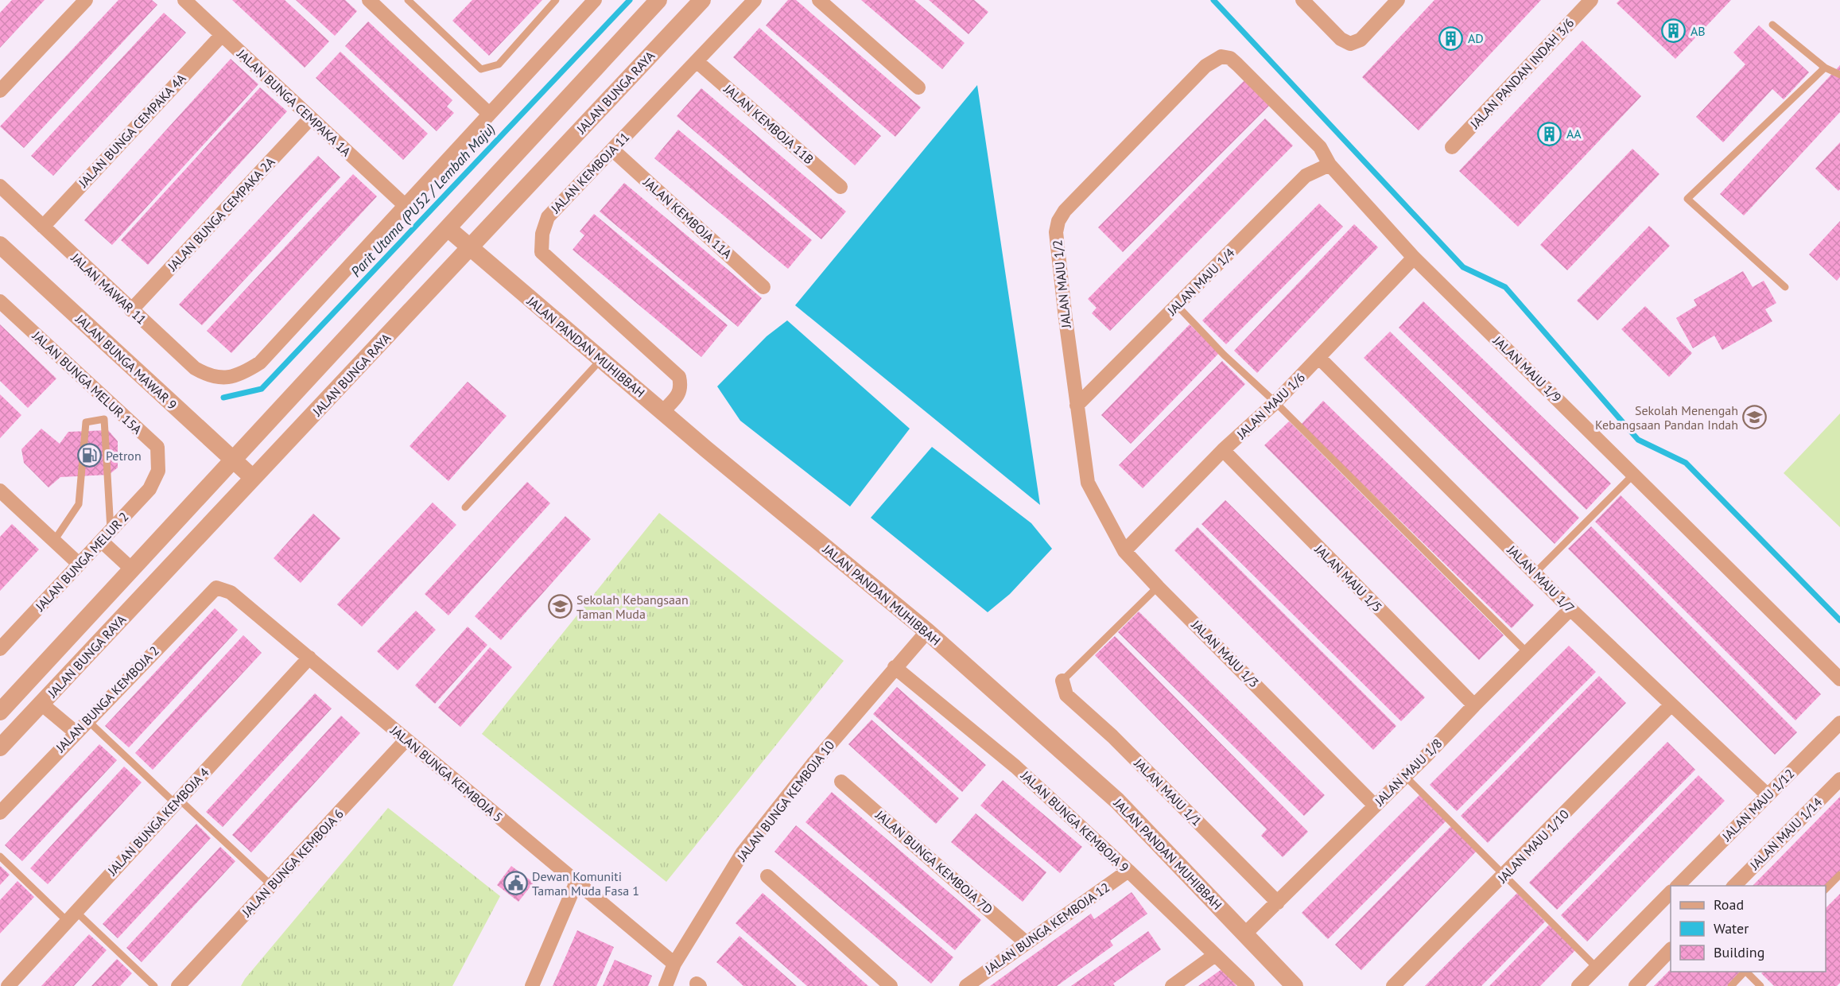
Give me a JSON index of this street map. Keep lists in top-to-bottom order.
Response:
{
  "streets": {
    "street": [
      "JALAN PANDAN INDAH 3/6",
      "JALAN BUNGA RAYA",
      "JALAN BUNGA CEMPAKA 1A",
      "JALAN KEMBOJA 11B",
      "JALAN BUNGA CEMPAKA 4A",
      "JALAN KEMBOJA 11",
      "JALAN BUNGA CEMPAKA 2A",
      "JALAN KEMBOJA 11A",
      "JALAN MAJU 1/4",
      "JALAN MAJU 1/2",
      "JALAN MAWAR 11",
      "JALAN PANDAN MUHIBBAH",
      "JALAN BUNGA MAWAR 9",
      "JALAN MAJU 1/9",
      "JALAN BUNGA MELUR 15A",
      "JALAN MAJU 1/6",
      "JALAN BUNGA MELUR 2",
      "JALAN MAJU 1/5",
      "JALAN MAJU 1/7",
      "JALAN MAJU 1/3",
      "JALAN BUNGA KEMBOJA 2",
      "JALAN MAJU 1/8",
      "JALAN BUNGA KEMBOJA 5",
      "JALAN MAJU 1/1",
      "JALAN BUNGA KEMBOJA 10",
      "JALAN MAJU 1/12",
      "JALAN BUNGA KEMBOJA 4",
      "JALAN BUNGA KEMBOJA 9",
      "JALAN MAJU 1/14",
      "JALAN MAJU 1/10",
      "JALAN BUNGA KEMBOJA 7D",
      "JALAN BUNGA KEMBOJA 6",
      "JALAN BUNGA KEMBOJA 12"
    ]
  },
  "crossings": [
    ["JALAN BUNGA RAYA", "JALAN PANDAN MUHIBBAH"],
    ["JALAN BUNGA RAYA", "JALAN BUNGA MAWAR 9"],
    ["JALAN BUNGA CEMPAKA 1A", "JALAN BUNGA CEMPAKA 4A"],
    ["JALAN BUNGA CEMPAKA 1A", "JALAN BUNGA CEMPAKA 2A"],
    ["JALAN BUNGA CEMPAKA 1A", "JALAN MAWAR 11"],
    ["JALAN KEMBOJA 11B", "JALAN KEMBOJA 11"],
    ["JALAN BUNGA CEMPAKA 4A", "JALAN MAWAR 11"],
    ["JALAN KEMBOJA 11", "JALAN KEMBOJA 11A"],
    ["JALAN KEMBOJA 11", "JALAN PANDAN MUHIBBAH"],
    ["JALAN BUNGA CEMPAKA 2A", "JALAN MAWAR 11"],
    ["JALAN MAJU 1/4", "JALAN MAJU 1/2"],
    ["JALAN MAJU 1/4", "JALAN MAJU 1/9"],
    ["JALAN MAJU 1/2", "JALAN MAJU 1/9"],
    ["JALAN MAJU 1/2", "JALAN MAJU 1/3"],
    ["JALAN PANDAN MUHIBBAH", "JALAN MAJU 1/8"],
    ["JALAN PANDAN MUHIBBAH", "JALAN BUNGA KEMBOJA 10"],
    ["JALAN MAJU 1/9", "JALAN MAJU 1/6"],
    ["JALAN BUNGA MELUR 15A", "JALAN BUNGA MELUR 2"],
    ["JALAN MAJU 1/6", "JALAN MAJU 1/5"],
    ["JALAN MAJU 1/6", "JALAN MAJU 1/7"],
    ["JALAN MAJU 1/6", "JALAN MAJU 1/3"],
    ["JALAN MAJU 1/5", "JALAN MAJU 1/8"],
    ["JALAN MAJU 1/7", "JALAN MAJU 1/8"],
    ["JALAN MAJU 1/7", "JALAN MAJU 1/12"],
    ["JALAN MAJU 1/7", "JALAN MAJU 1/10"],
    ["JALAN MAJU 1/3", "JALAN MAJU 1/8"],
    ["JALAN BUNGA KEMBOJA 2", "JALAN BUNGA KEMBOJA 5"],
    ["JALAN MAJU 1/8", "JALAN MAJU 1/1"],
    ["JALAN BUNGA KEMBOJA 5", "JALAN BUNGA KEMBOJA 10"],
    ["JALAN BUNGA KEMBOJA 5", "JALAN BUNGA KEMBOJA 4"],
    ["JALAN BUNGA KEMBOJA 5", "JALAN BUNGA KEMBOJA 6"],
    ["JALAN BUNGA KEMBOJA 10", "JALAN BUNGA KEMBOJA 9"],
    ["JALAN BUNGA KEMBOJA 9", "JALAN BUNGA KEMBOJA 12"],
    ["JALAN BUNGA KEMBOJA 7D", "JALAN BUNGA KEMBOJA 12"]
  ],
  "water": ["Parit Utama (PU52 / Lembah Maju)"],
  "places": {
    "building": ["AB", "AD", "AA"],
    "school or university": ["Sekolah Menengah Kebangsaan Pandan Indah", "Sekolah Kebangsaan Taman Muda"],
    "fuel station": ["Petron"],
    "public building": ["Dewan Komuniti Taman Muda Fasa 1"]
  },
  "legend": ["Road", "Water", "Building"]
}
